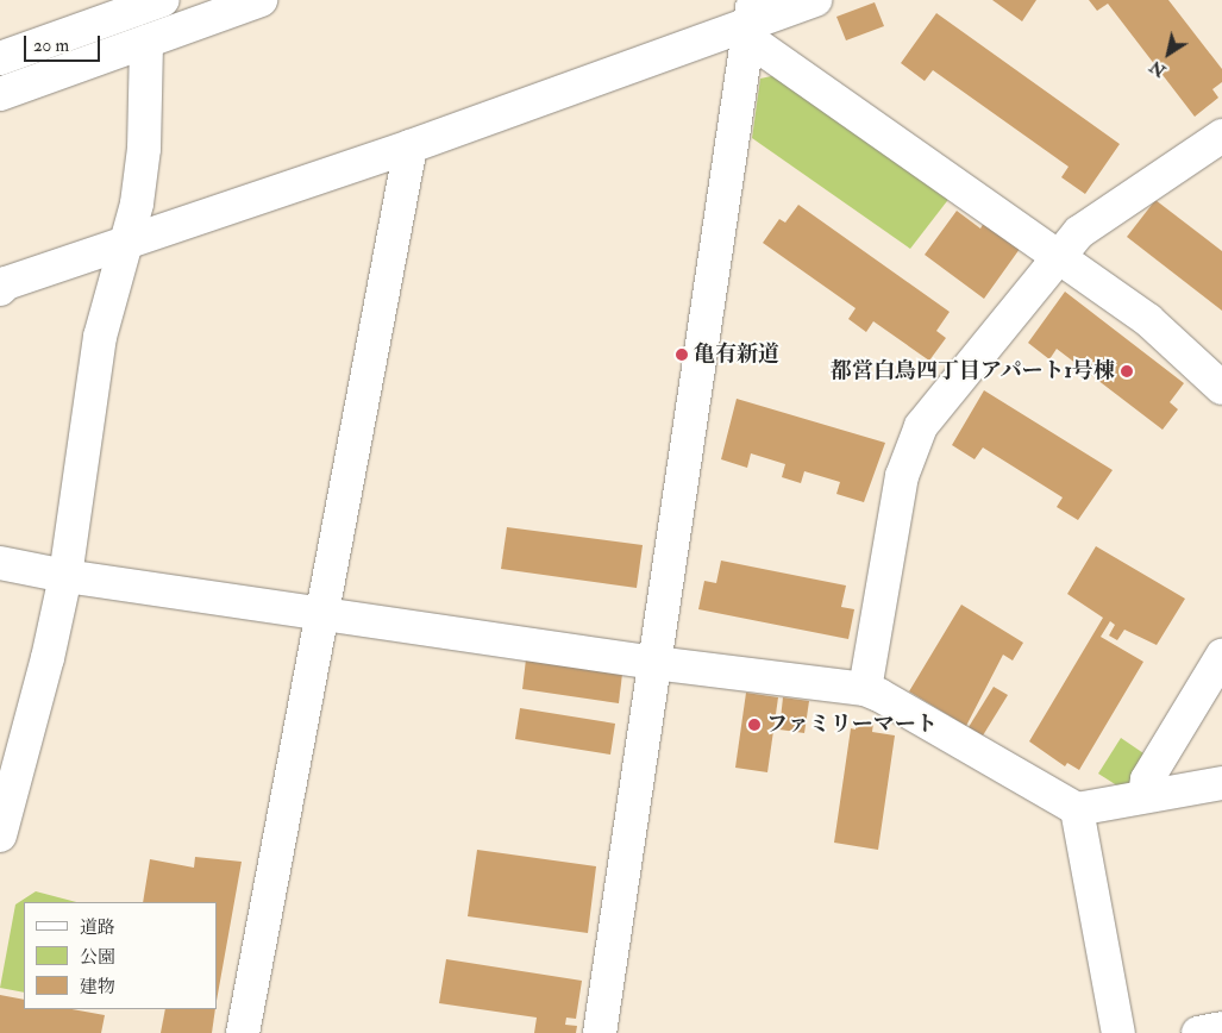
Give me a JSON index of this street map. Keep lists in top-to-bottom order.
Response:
{
  "places": ["亀有新道", "都営白鳥四丁目アパート1号棟", "ファミリーマート"],
  "legend": ["道路", "公園", "建物"],
  "scale_bar": "20 m",
  "north": "bottom left"
}
